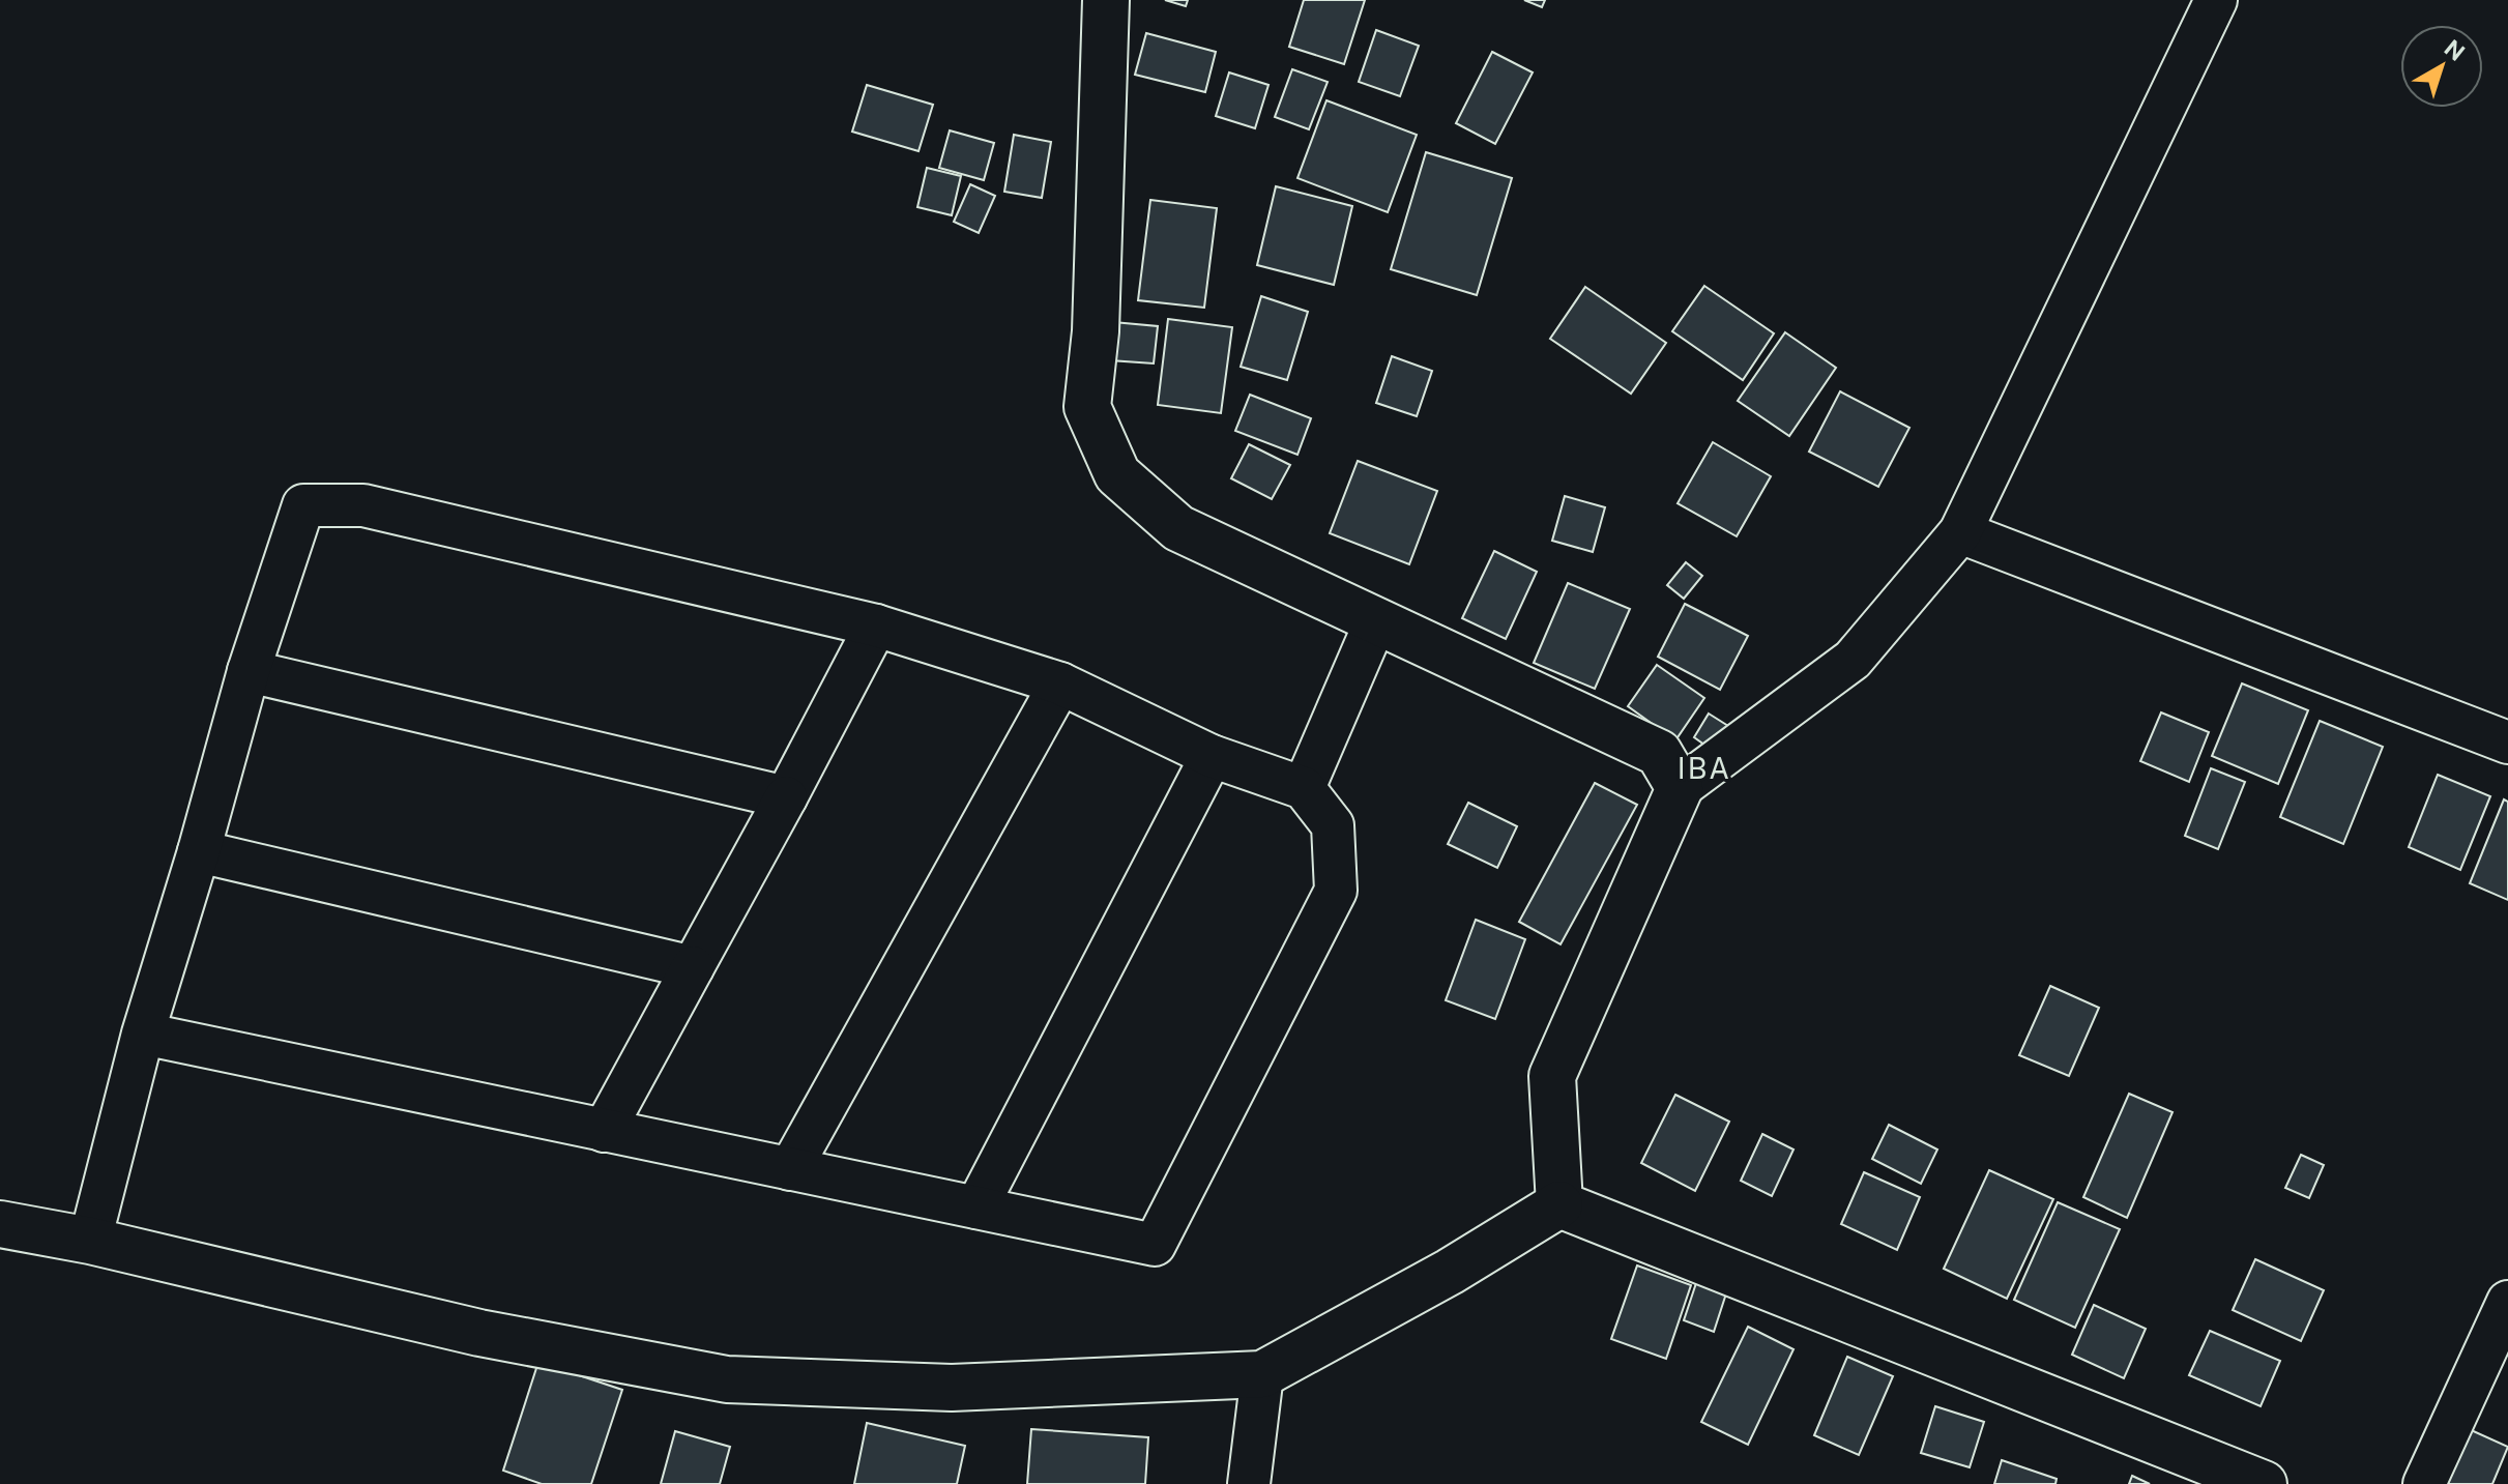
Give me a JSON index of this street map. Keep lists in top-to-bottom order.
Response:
{
  "districts": ["IBA"],
  "north": "top right"
}
